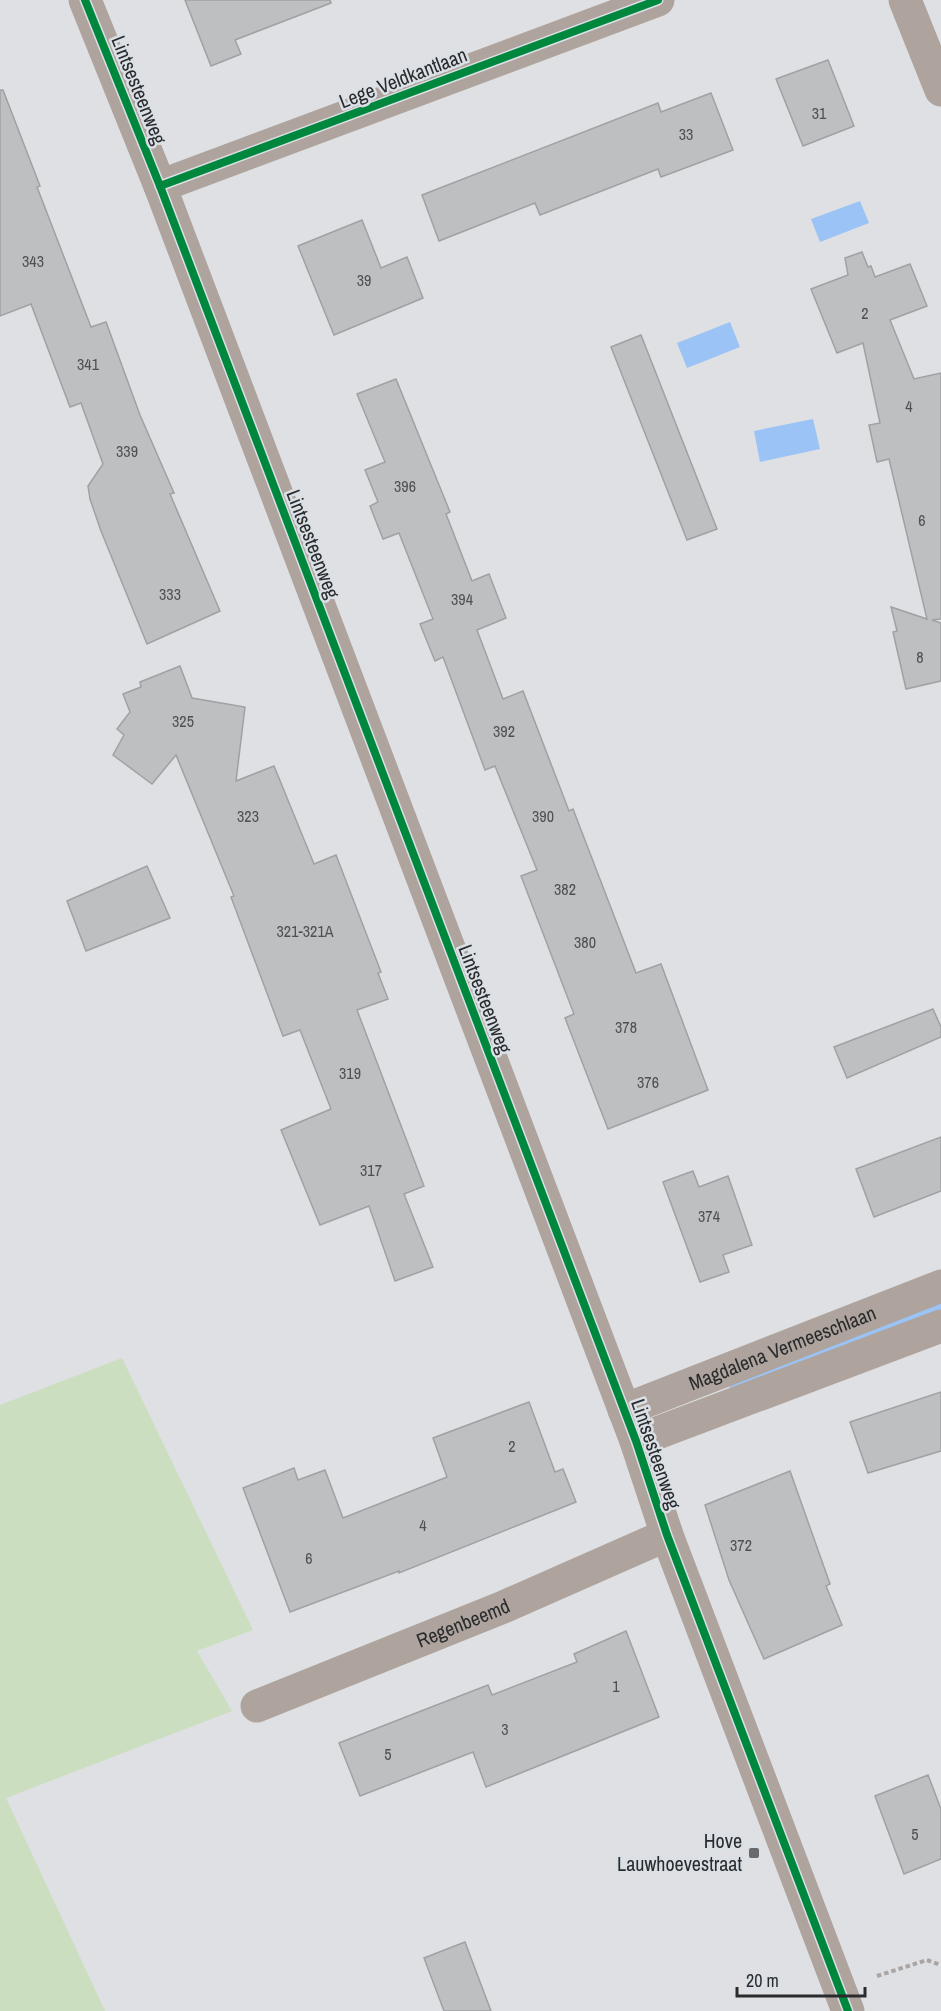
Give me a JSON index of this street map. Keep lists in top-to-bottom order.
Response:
{
  "streets": {
    "street": [
      "Lege Veldkantlaan",
      "Lintsesteenweg",
      "Magdalena Vermeeschlaan",
      "Regenbeemd"
    ]
  },
  "crossings": [
    ["Lege Veldkantlaan", "Lintsesteenweg"],
    ["Lintsesteenweg", "Magdalena Vermeeschlaan"],
    ["Lintsesteenweg", "Regenbeemd"]
  ],
  "places": {
    "transit": ["Hove Lauwhoevestraat"]
  },
  "house_numbers": [
    "31",
    "33",
    "343",
    "39",
    "2",
    "341",
    "4",
    "339",
    "396",
    "6",
    "333",
    "394",
    "8",
    "325",
    "392",
    "323",
    "390",
    "382",
    "321-321A",
    "380",
    "378",
    "319",
    "376",
    "317",
    "374",
    "2",
    "4",
    "372",
    "6",
    "1",
    "3",
    "5",
    "5"
  ],
  "scale_bar": "20 m"
}
